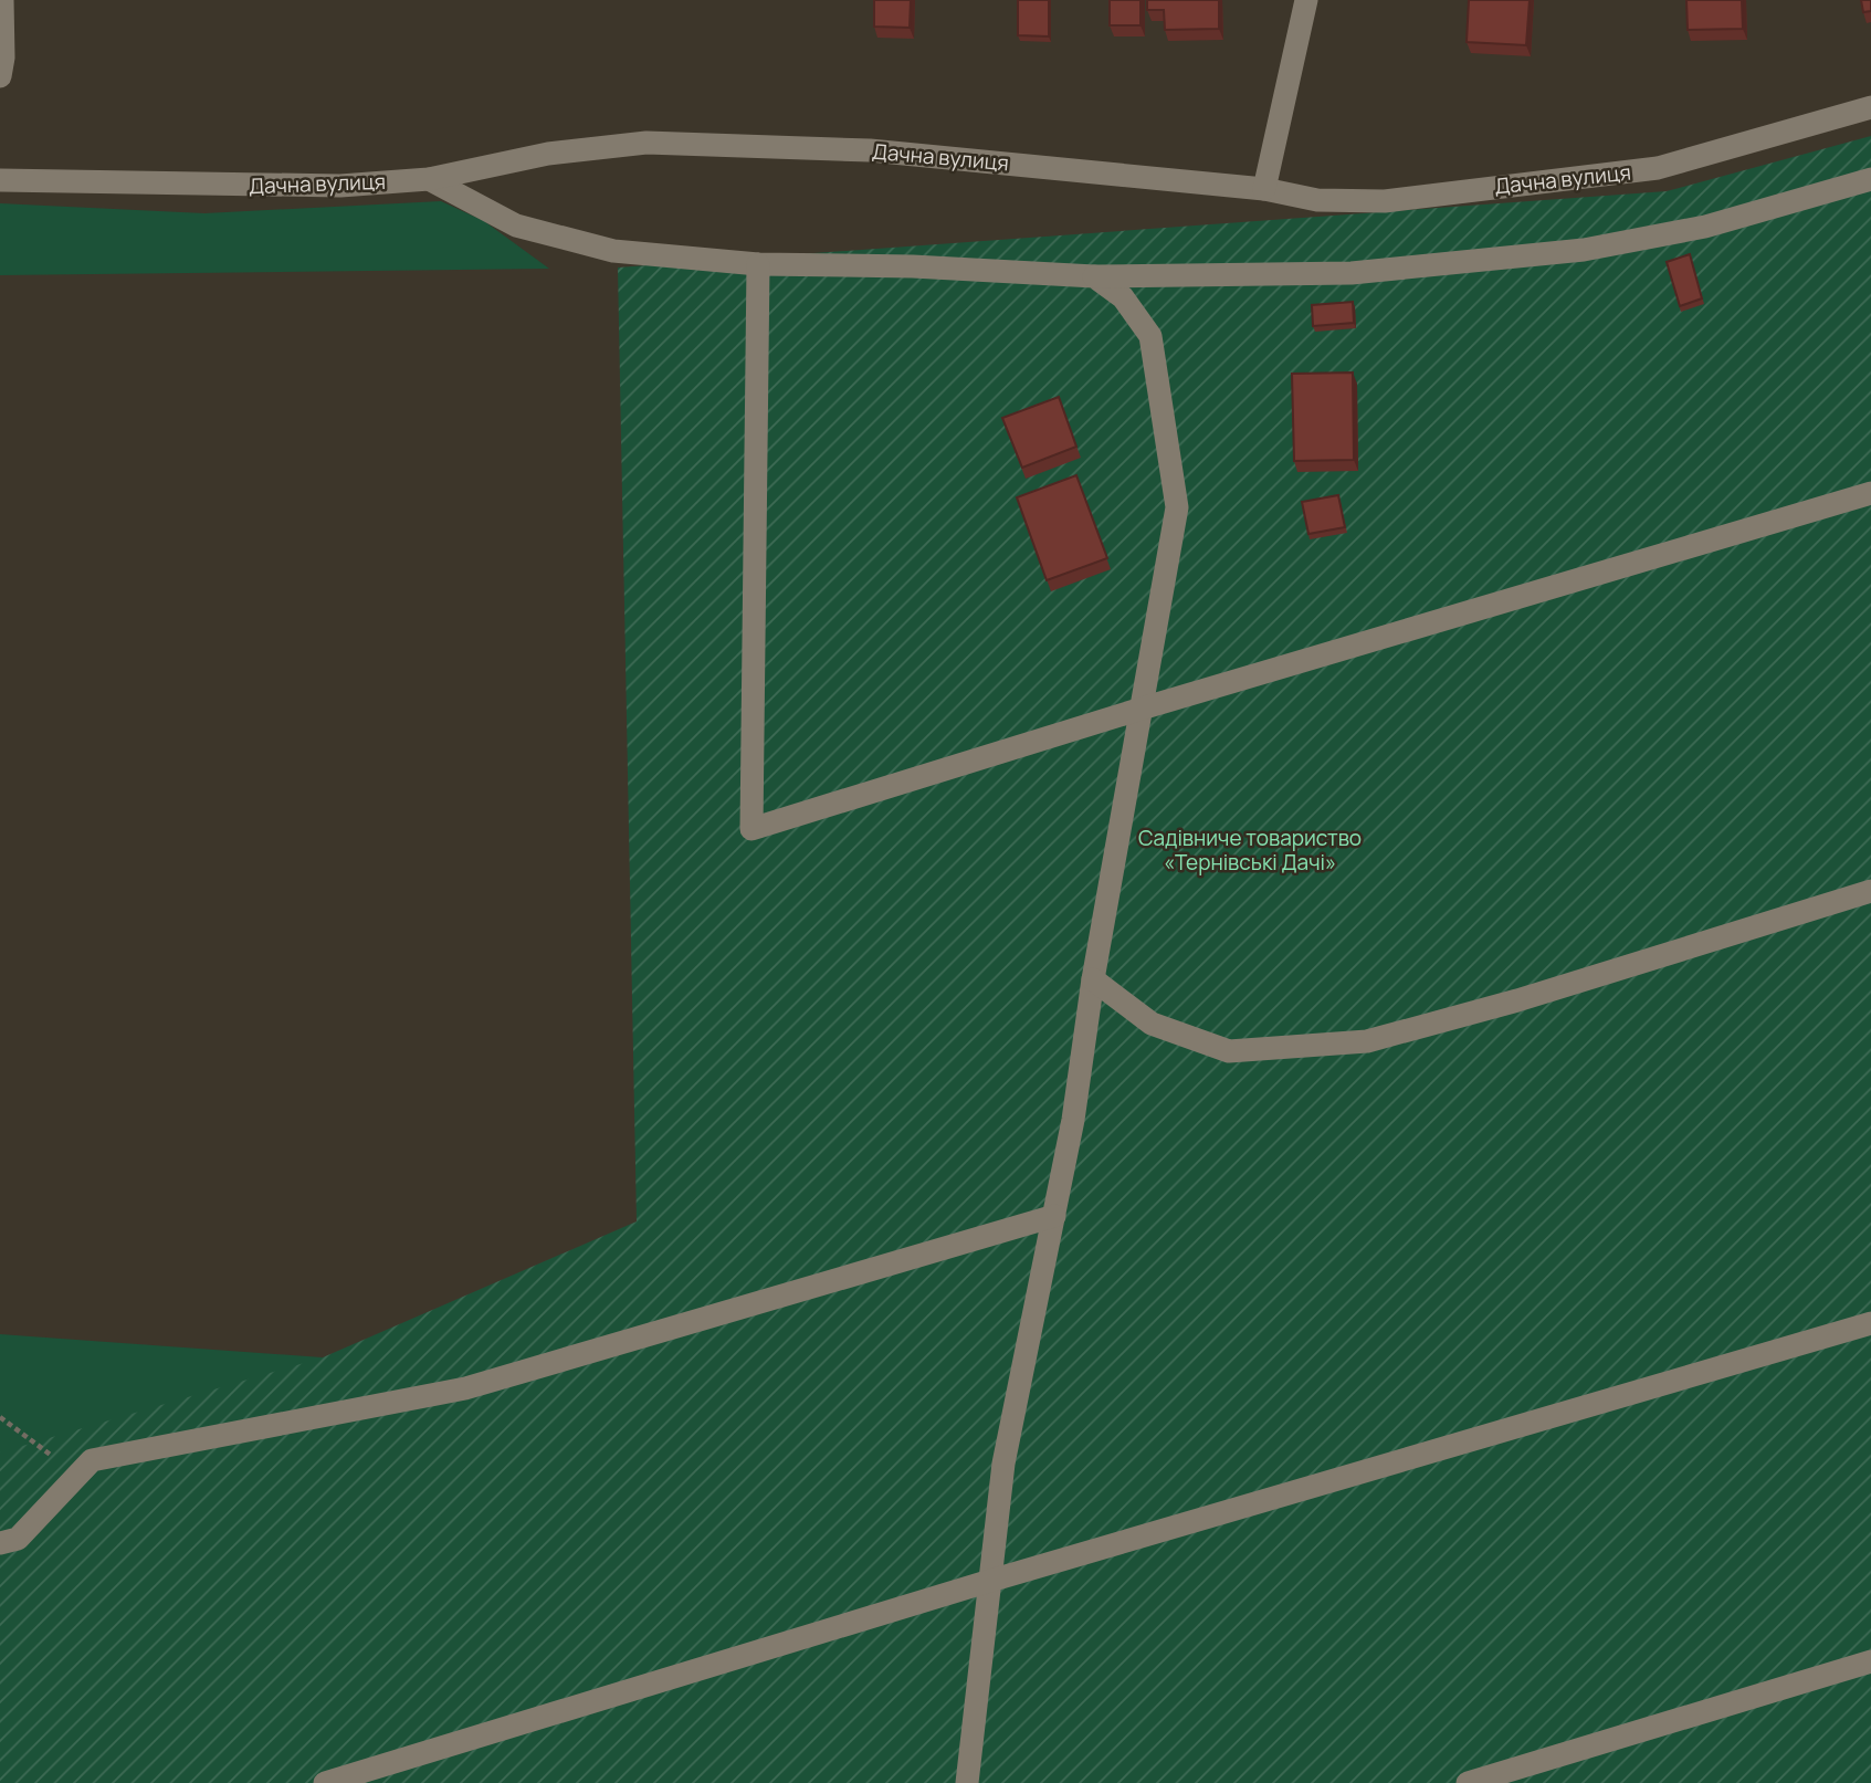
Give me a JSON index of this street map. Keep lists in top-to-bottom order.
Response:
{
  "streets": {
    "street": ["Дачна вулиця"]
  },
  "parks": ["Садівниче товариство «Тернівські Дачі»"]
}
